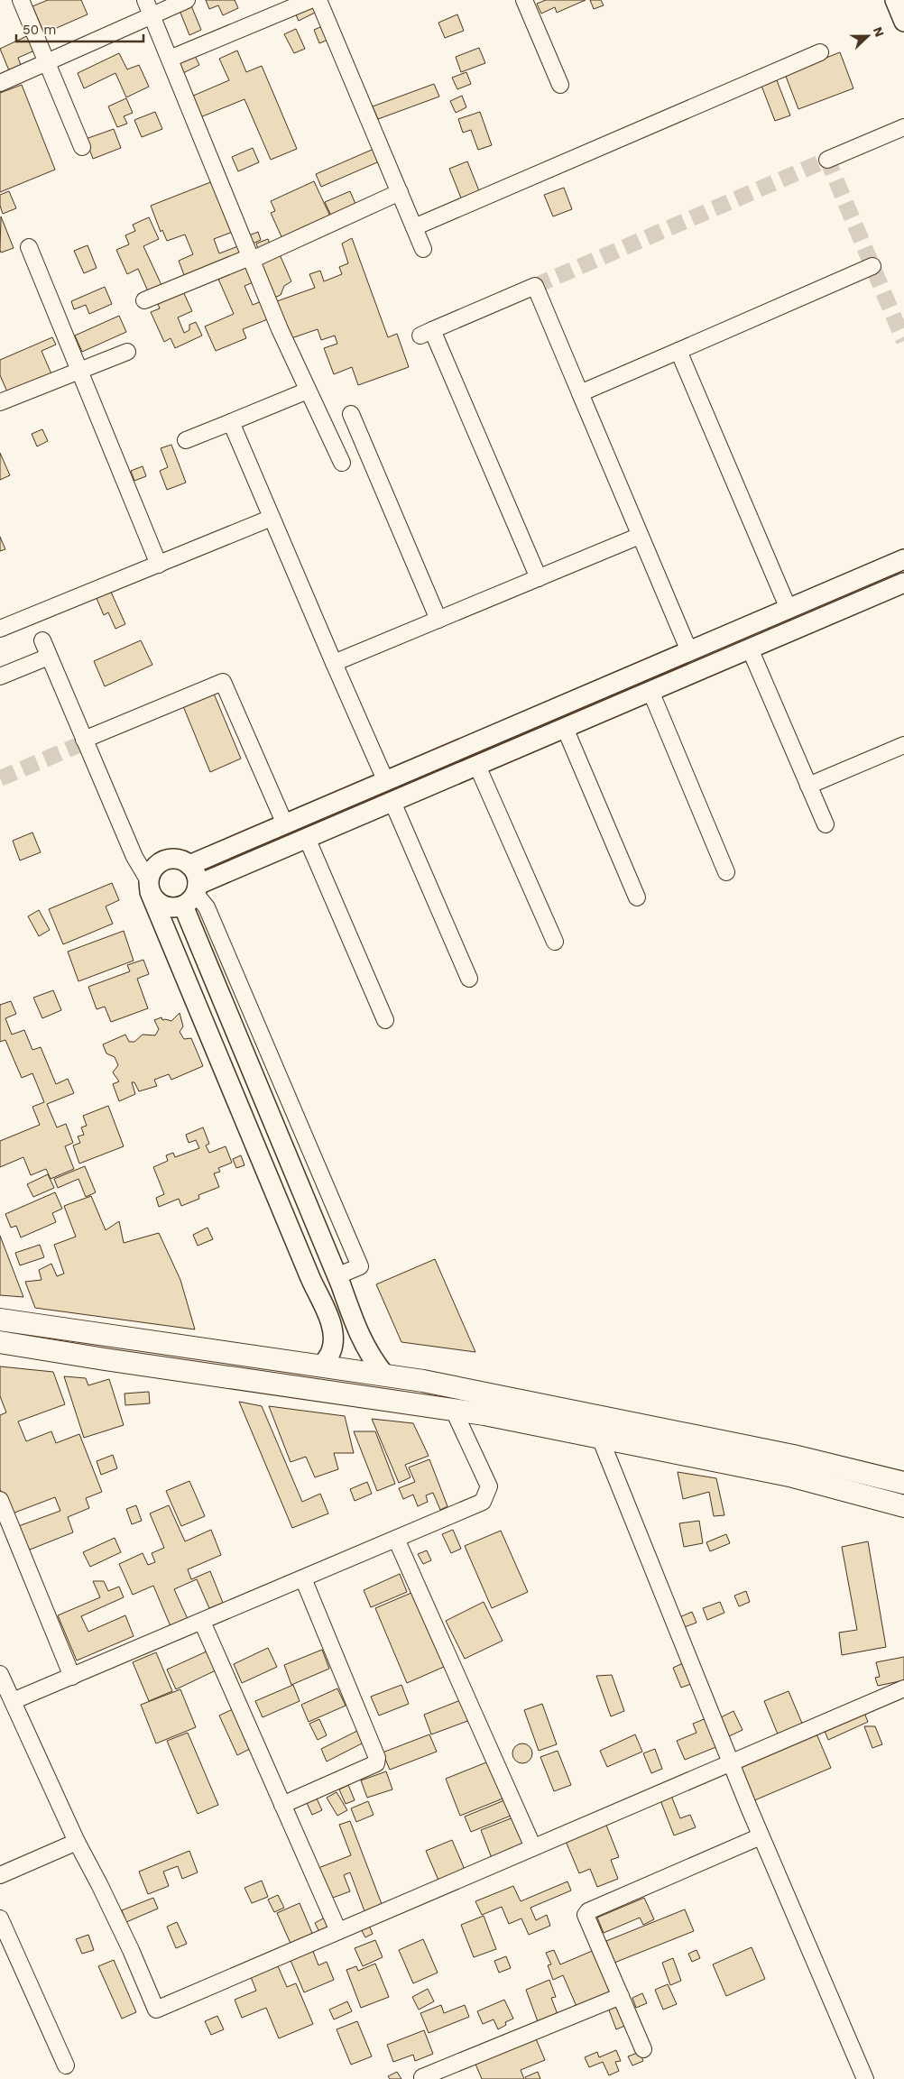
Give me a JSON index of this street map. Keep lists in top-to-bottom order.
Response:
{
  "scale_bar": "50 m",
  "north": "right"
}
